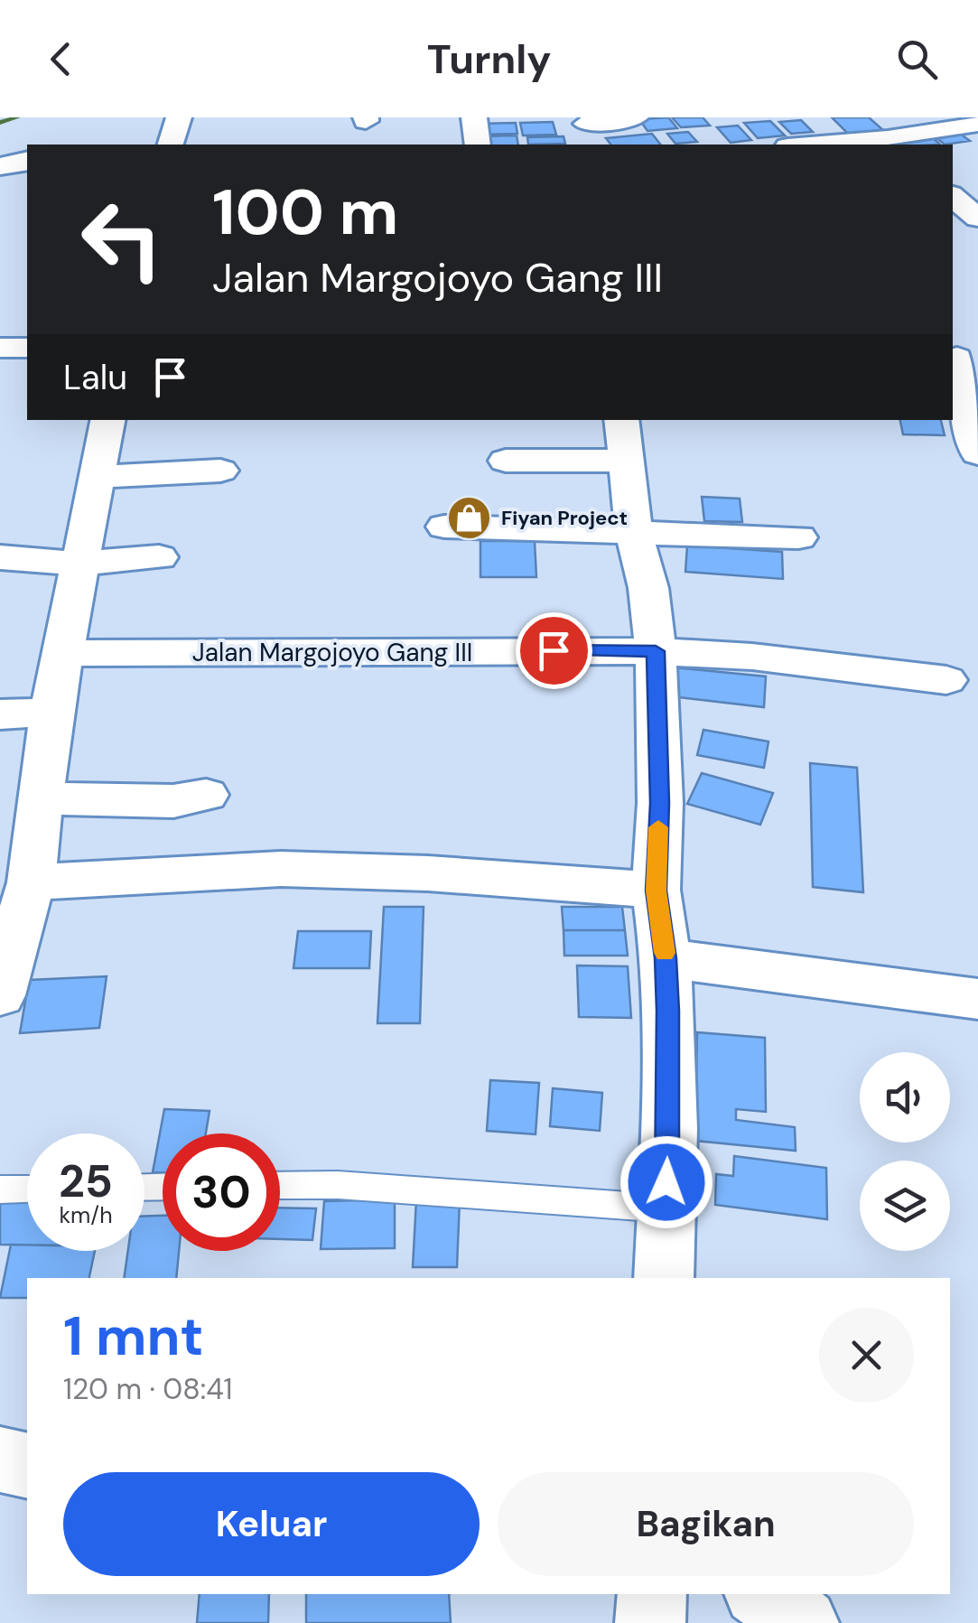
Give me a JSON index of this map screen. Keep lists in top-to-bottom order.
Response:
{
  "streets": {
    "street": ["Jalan Margojoyo Gang III"]
  },
  "places": {
    "shop": ["Fiyan Project"]
  },
  "page": {
    "header": "Turnly",
    "turn": ["100 m", "Jalan Margojoyo Gang III"],
    "then": "Lalu",
    "speed": "25 km/h",
    "limit": "30",
    "heading": ["1 mnt", "120 m · 08:41"],
    "buttons": ["Keluar", "Bagikan"]
  }
}
